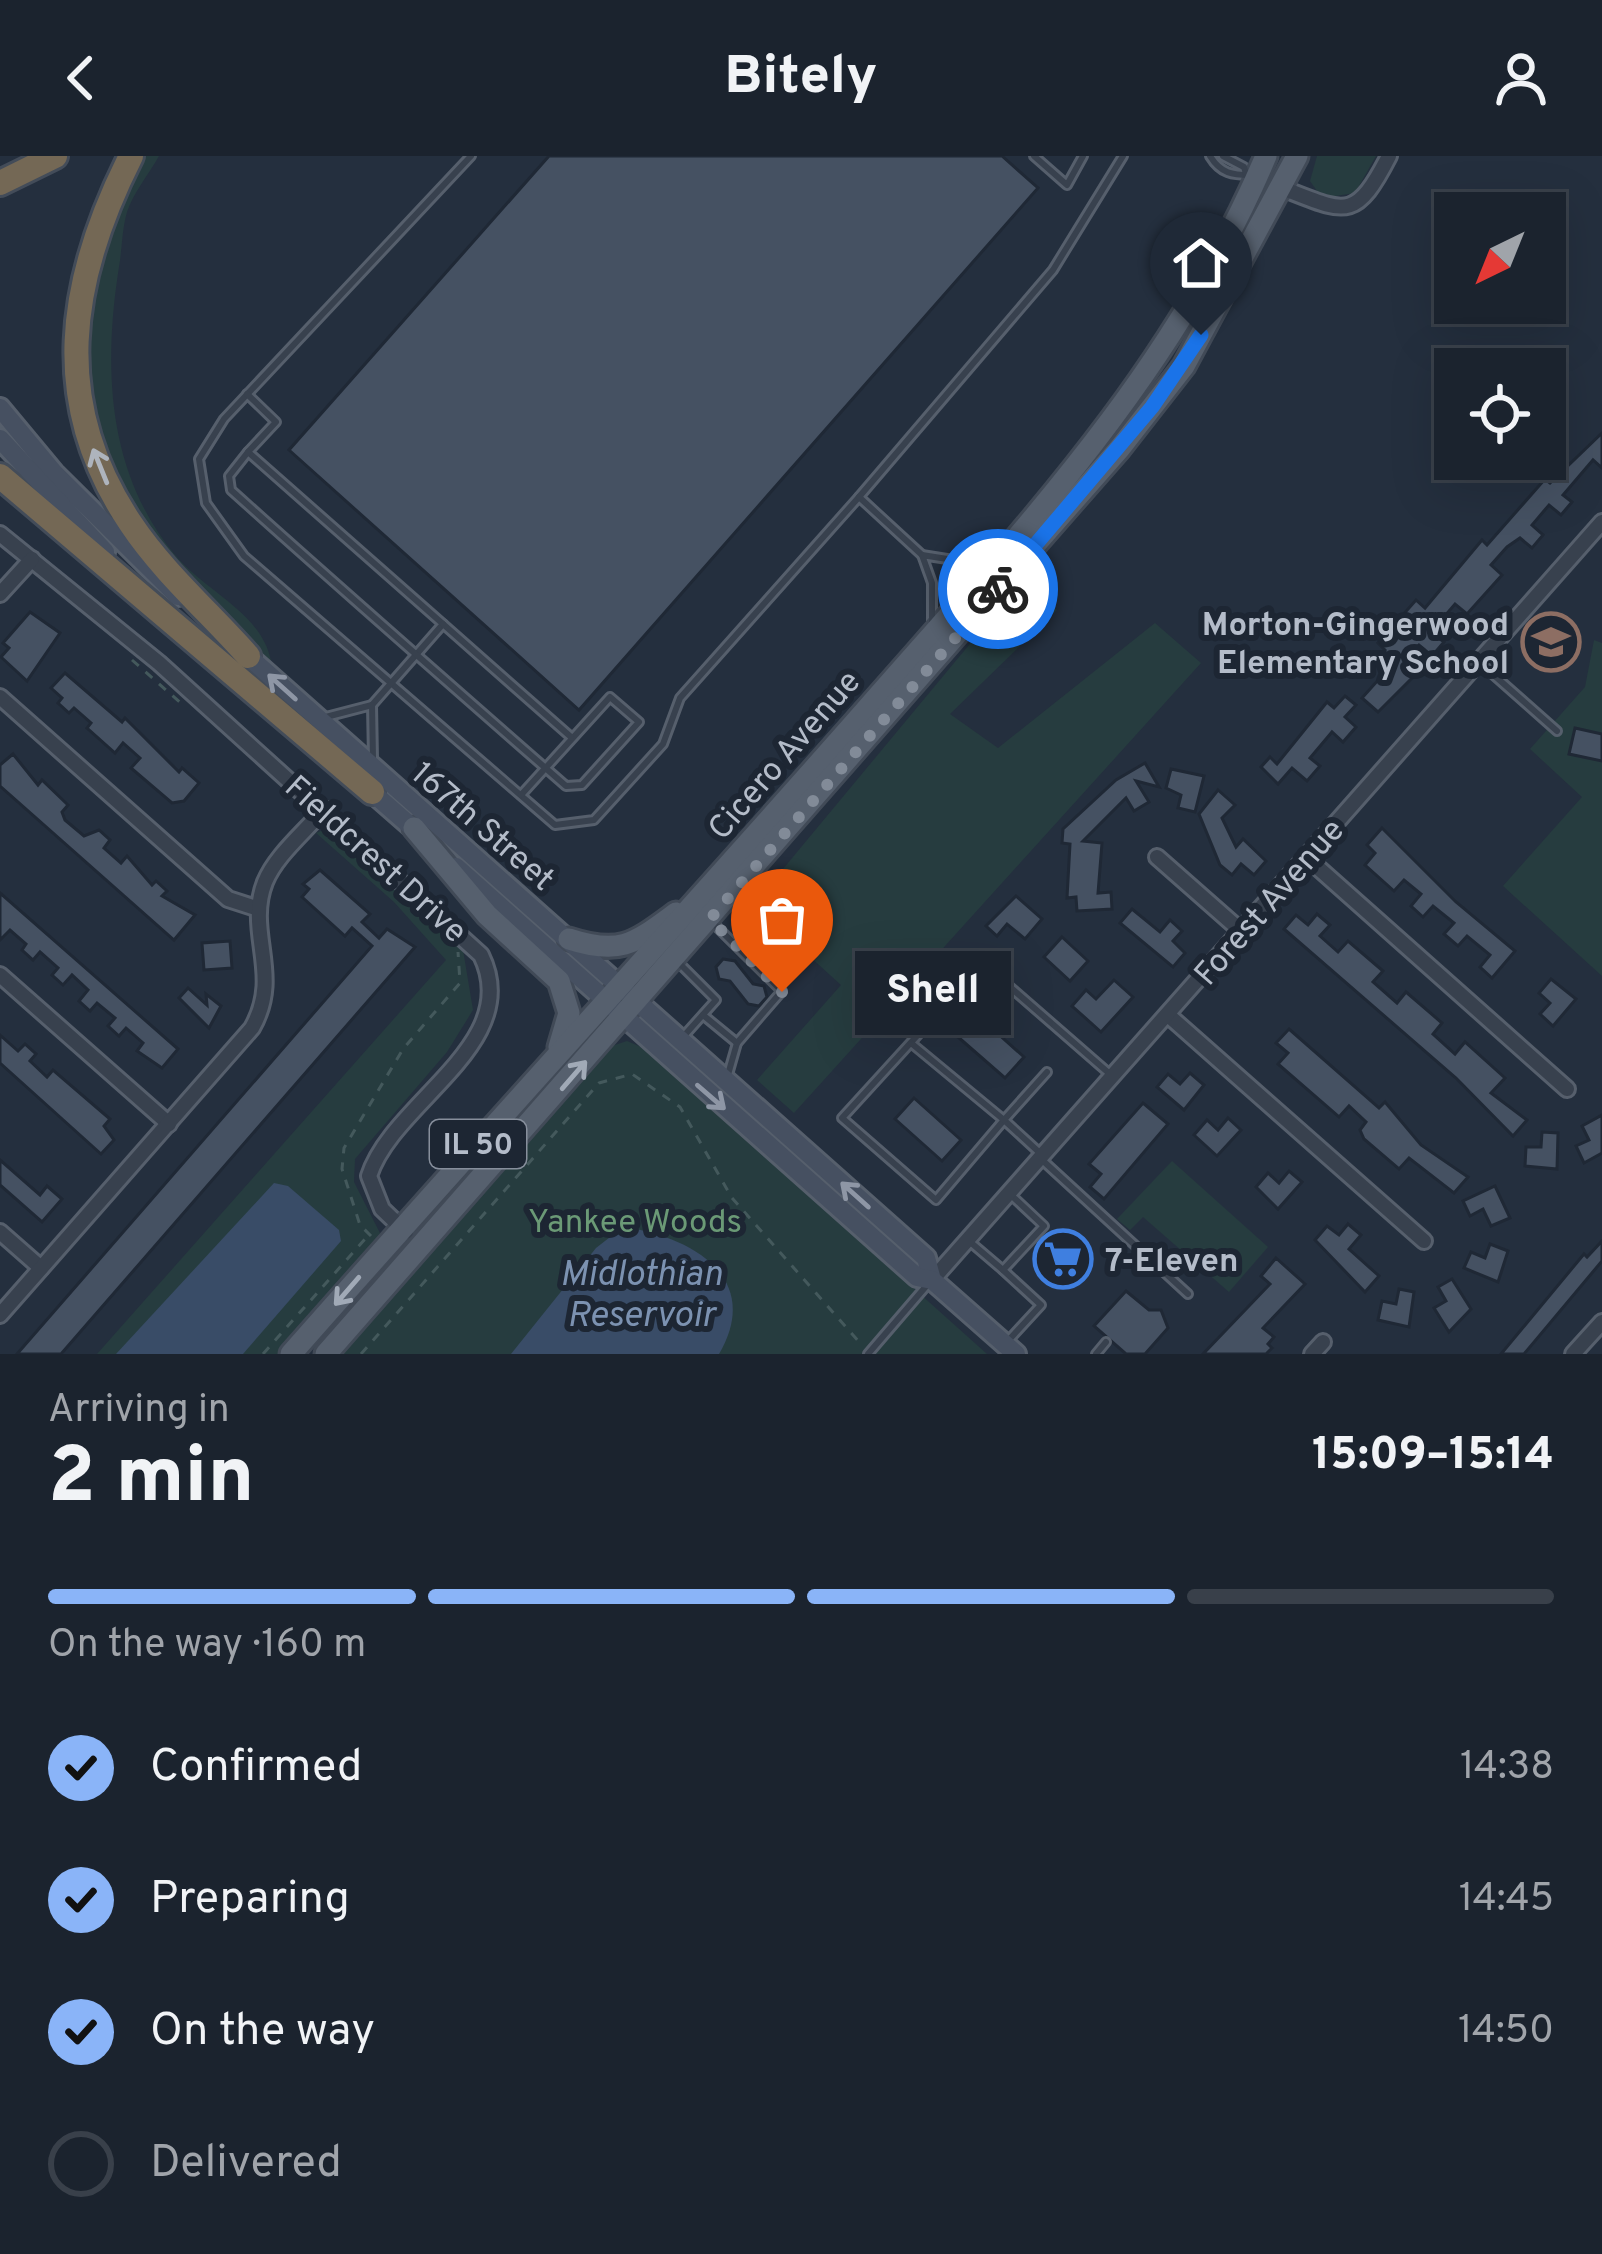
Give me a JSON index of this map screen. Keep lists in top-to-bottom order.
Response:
{
  "streets": {
    "main road": ["Cicero Avenue", "167th Street", "IL 50"],
    "street": ["Fieldcrest Drive", "Forest Avenue"]
  },
  "crossings": [
    ["Cicero Avenue", "167th Street"],
    ["Cicero Avenue", "Fieldcrest Drive"],
    ["167th Street", "Forest Avenue"]
  ],
  "water": ["Midlothian Reservoir"],
  "parks": ["Yankee Woods"],
  "places": {
    "school or university": ["Morton-Gingerwood Elementary School"],
    "other": ["Shell"],
    "supermarket": ["7-Eleven"]
  },
  "north": "bottom left",
  "page": {
    "header": "Bitely",
    "bubble": "Shell",
    "heading": ["2 min", "Arriving in", "15:09–15:14"],
    "bar": "On the way · 160 m",
    "list": [
      ["Confirmed", "14:38"],
      ["Preparing", "14:45"],
      ["On the way", "14:50"],
      "Delivered"
    ]
  }
}
